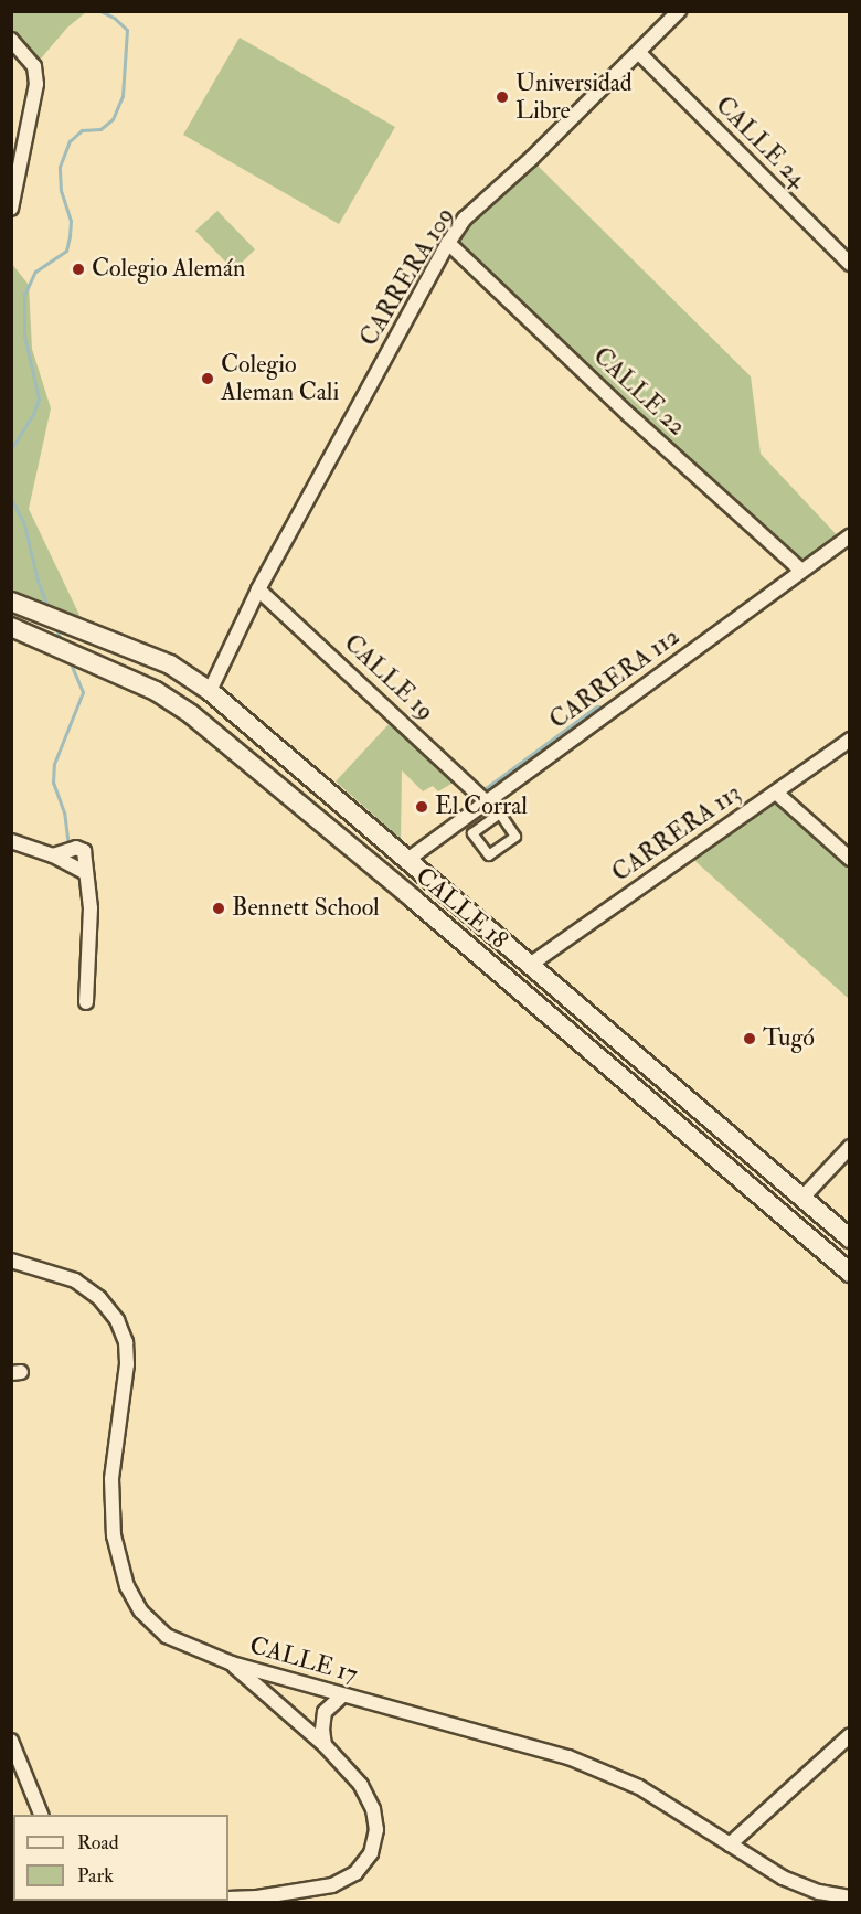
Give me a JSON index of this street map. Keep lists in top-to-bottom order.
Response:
{
  "streets": {
    "main road": ["CALLE 18"],
    "street": [
      "CALLE 24",
      "CARRERA 109",
      "CALLE 22",
      "CALLE 19",
      "CARRERA 112",
      "CARRERA 113",
      "CALLE 17"
    ]
  },
  "crossings": [
    ["CALLE 24", "CARRERA 109"],
    ["CARRERA 109", "CALLE 22"],
    ["CARRERA 109", "CALLE 19"],
    ["CARRERA 109", "CALLE 18"],
    ["CALLE 22", "CARRERA 112"],
    ["CALLE 19", "CARRERA 112"],
    ["CARRERA 112", "CALLE 18"],
    ["CARRERA 113", "CALLE 18"]
  ],
  "places": [
    "Universidad Libre",
    "Colegio Alemán",
    "Colegio Aleman Cali",
    "El Corral",
    "Bennett School",
    "Tugó"
  ],
  "legend": ["Road", "Park"]
}
